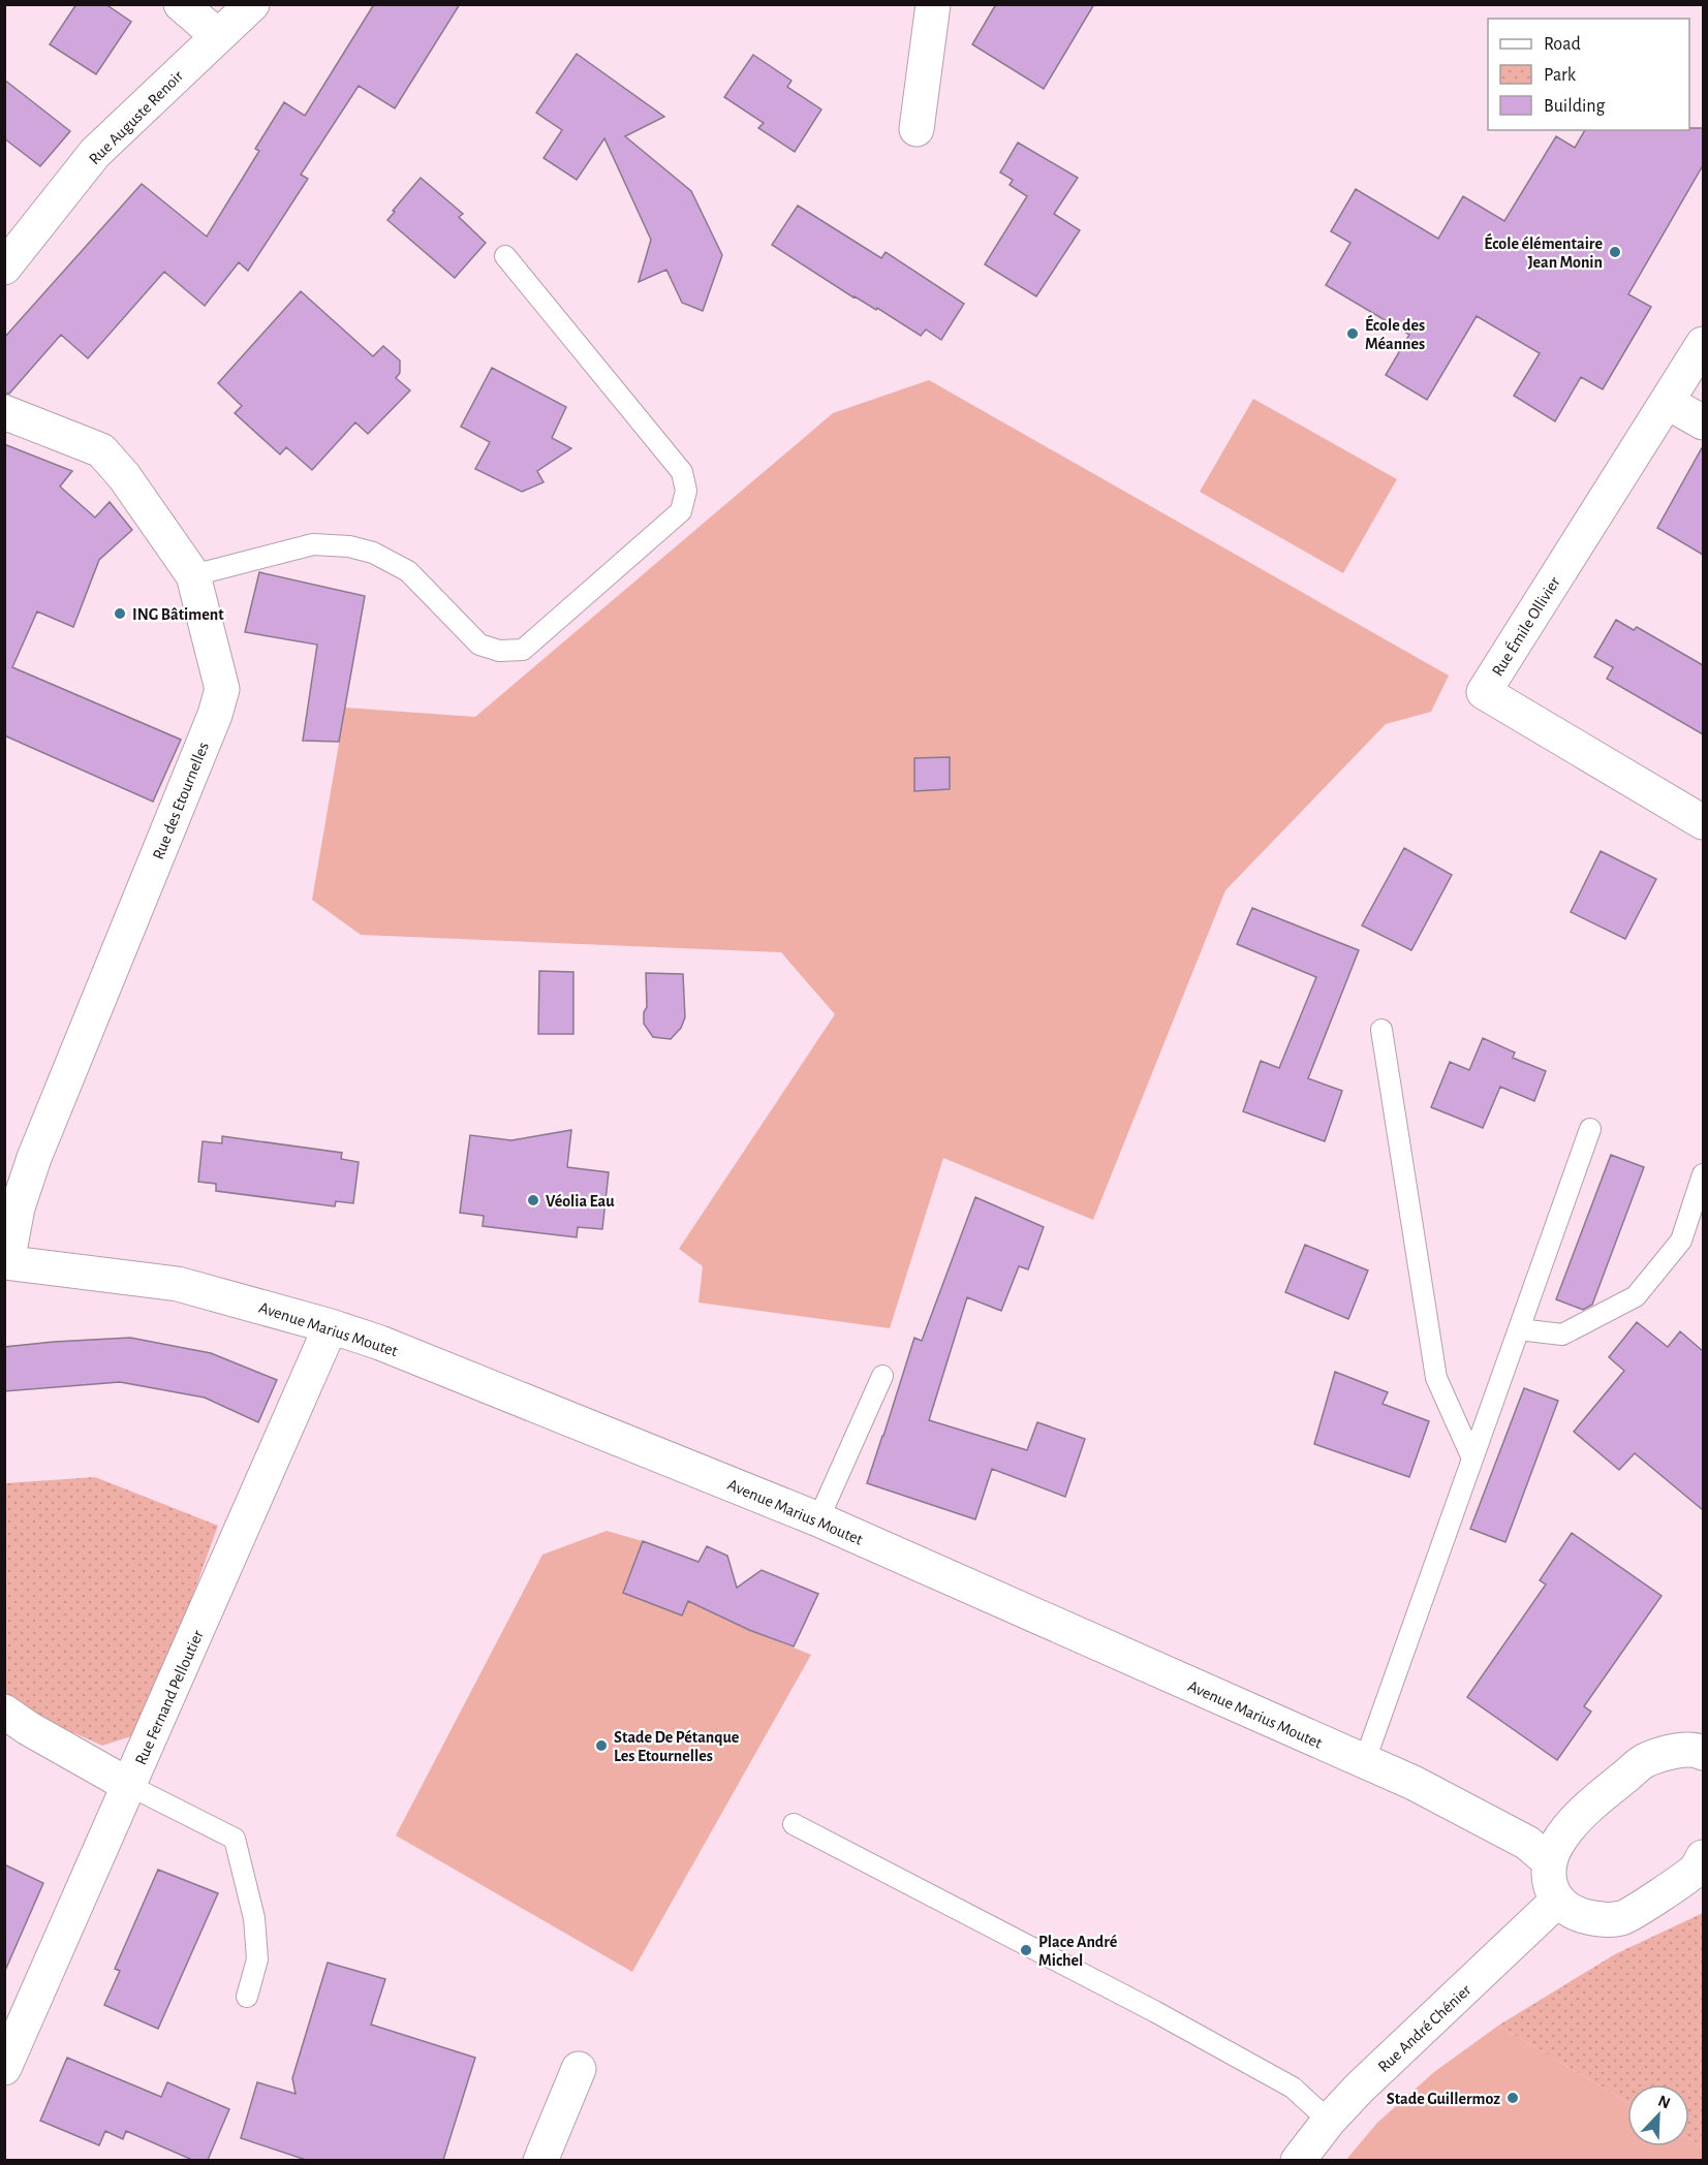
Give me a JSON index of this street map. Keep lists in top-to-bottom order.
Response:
{
  "streets": {
    "street": [
      "Rue Auguste Renoir",
      "Rue Émile Ollivier",
      "Rue des Etournelles",
      "Avenue Marius Moutet",
      "Rue Fernand Pelloutier",
      "Rue André Chénier"
    ]
  },
  "crossings": [
    ["Rue des Etournelles", "Avenue Marius Moutet"],
    ["Avenue Marius Moutet", "Rue Fernand Pelloutier"]
  ],
  "places": [
    "École élémentaire Jean Monin",
    "École des Méannes",
    "ING Bâtiment",
    "Véolia Eau",
    "Stade De Pétanque Les Etournelles",
    "Place André Michel",
    "Stade Guillermoz"
  ],
  "legend": ["Road", "Park", "Building"],
  "north": "top right"
}
